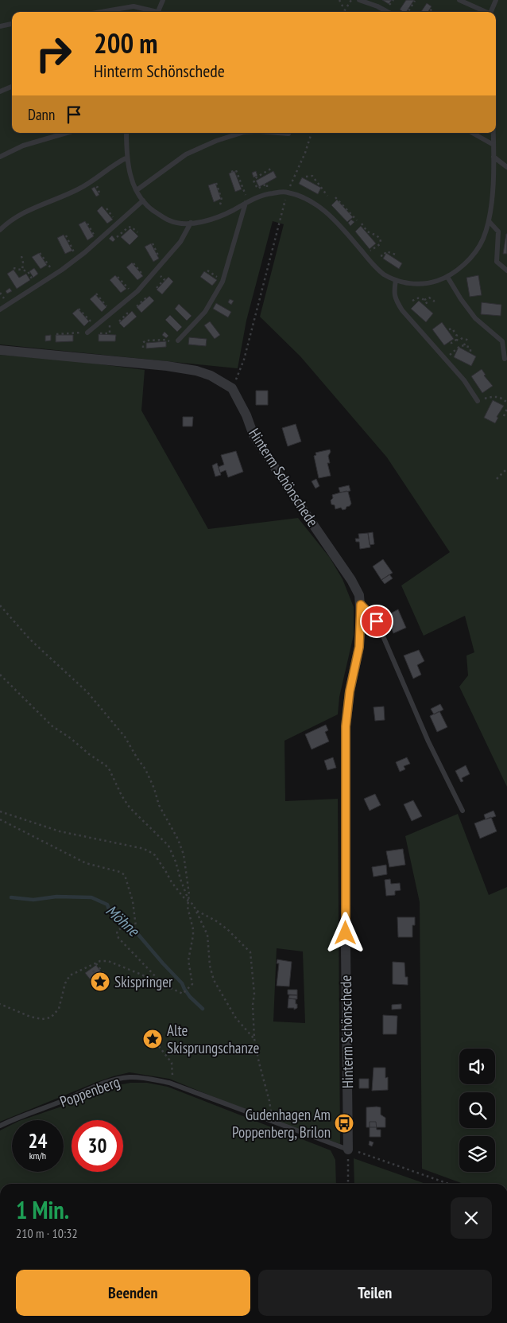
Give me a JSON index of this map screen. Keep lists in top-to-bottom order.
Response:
{
  "streets": {
    "street": ["Hinterm Schönschede"],
    "lane": ["Poppenberg"]
  },
  "crossings": [
    ["Hinterm Schönschede", "Poppenberg"]
  ],
  "water": ["Möhne"],
  "places": {
    "place": ["Skispringer", "Alte Skisprungschanze"],
    "bus stop": ["Gudenhagen Am Poppenberg, Brilon"]
  },
  "page": {
    "turn": ["200 m", "Hinterm Schönschede"],
    "then": "Dann",
    "speed": "24 km/h",
    "limit": "30",
    "heading": ["1 Min.", "210 m · 10:32"],
    "buttons": ["Beenden", "Teilen"]
  }
}
